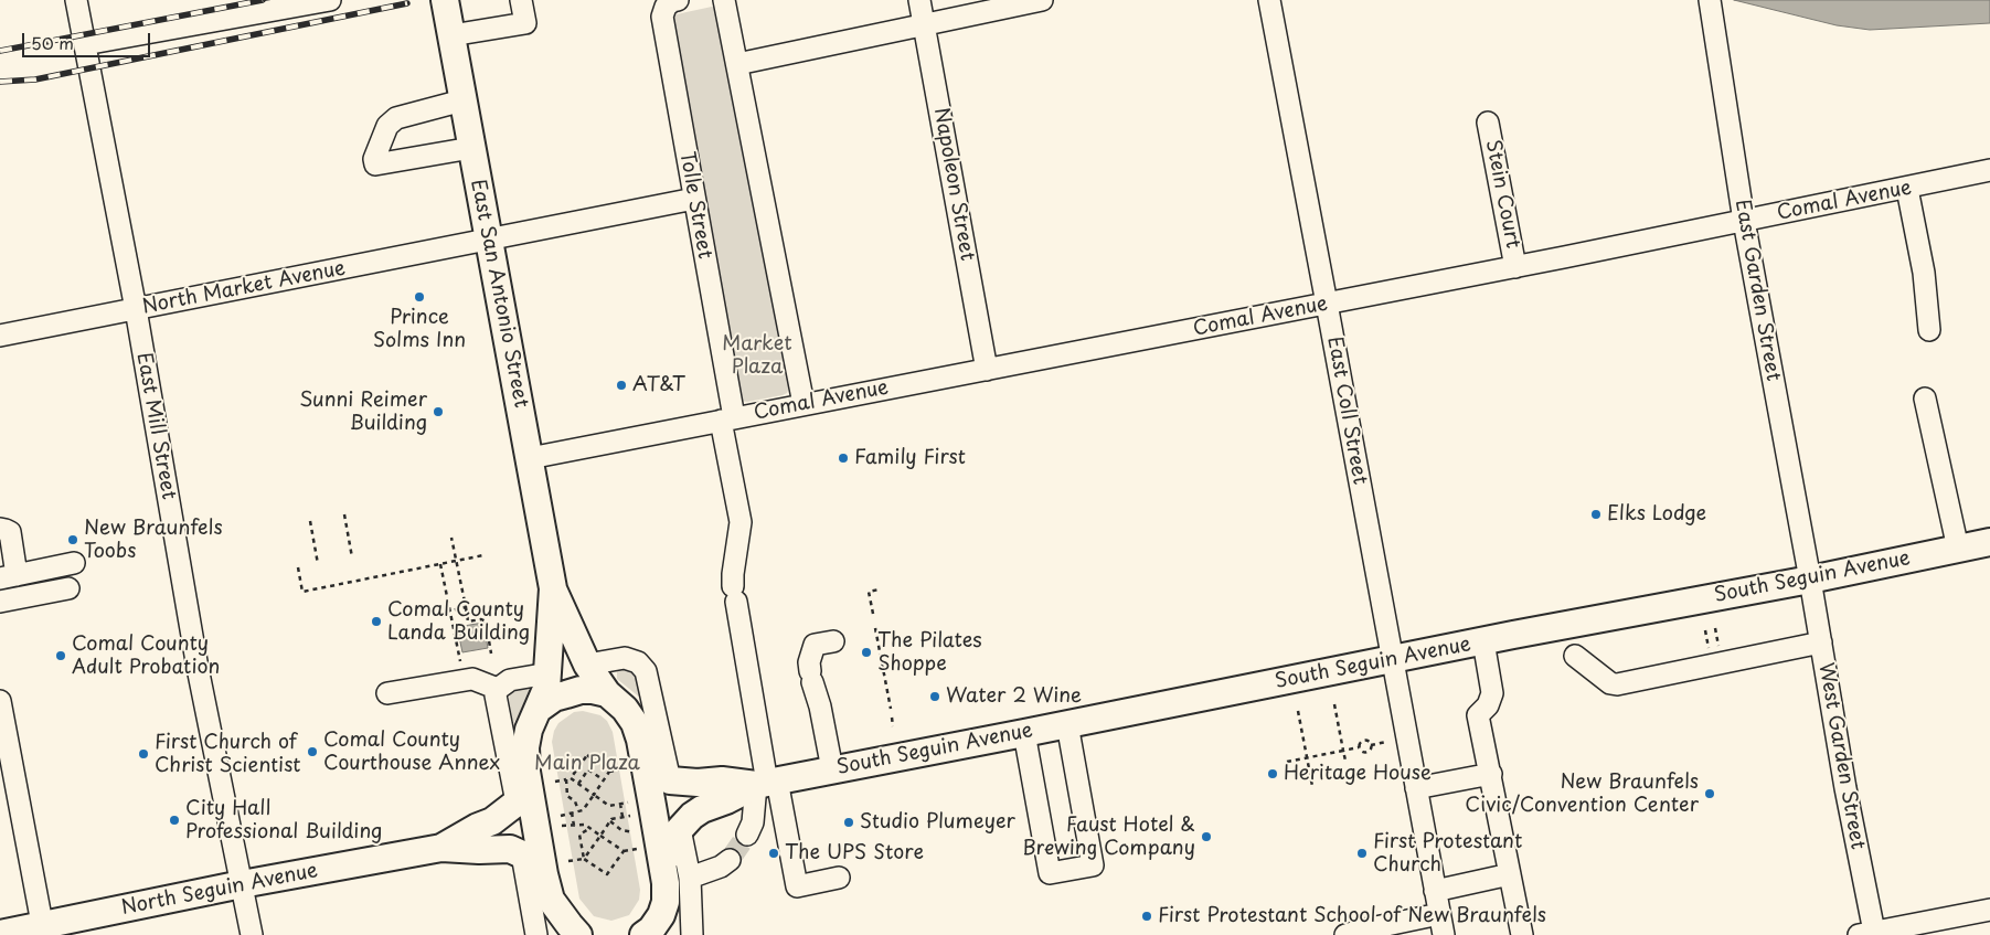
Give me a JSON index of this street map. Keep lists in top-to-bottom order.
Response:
{
  "streets": {
    "main road": ["East San Antonio Street", "South Seguin Avenue", "North Seguin Avenue"],
    "street": [
      "Napoleon Street",
      "Stein Court",
      "Comal Avenue",
      "Tolle Street",
      "North Market Avenue",
      "East Garden Street",
      "East Coll Street",
      "East Mill Street",
      "West Garden Street"
    ]
  },
  "crossings": [
    ["Napoleon Street", "Comal Avenue"],
    ["Stein Court", "Comal Avenue"],
    ["Comal Avenue", "Tolle Street"],
    ["Comal Avenue", "East Garden Street"],
    ["Comal Avenue", "East San Antonio Street"],
    ["Comal Avenue", "East Coll Street"],
    ["Tolle Street", "North Market Avenue"],
    ["Tolle Street", "South Seguin Avenue"],
    ["North Market Avenue", "East San Antonio Street"],
    ["North Market Avenue", "East Mill Street"],
    ["East Garden Street", "South Seguin Avenue"],
    ["East Garden Street", "West Garden Street"],
    ["East Coll Street", "South Seguin Avenue"],
    ["East Mill Street", "North Seguin Avenue"],
    ["South Seguin Avenue", "West Garden Street"]
  ],
  "parks": ["Market Plaza", "Main Plaza"],
  "places": [
    "Prince Solms Inn",
    "AT&T",
    "Sunni Reimer Building",
    "Family First",
    "Elks Lodge",
    "New Braunfels Toobs",
    "Comal County Landa Building",
    "The Pilates Shoppe",
    "Comal County Adult Probation",
    "Water 2 Wine",
    "Comal County Courthouse Annex",
    "First Church of Christ Scientist",
    "Heritage House",
    "New Braunfels Civic/Convention Center",
    "City Hall Professional Building",
    "Studio Plumeyer",
    "Faust Hotel & Brewing Company",
    "The UPS Store",
    "First Protestant Church",
    "First Protestant School of New Braunfels"
  ],
  "scale_bar": "50 m"
}
